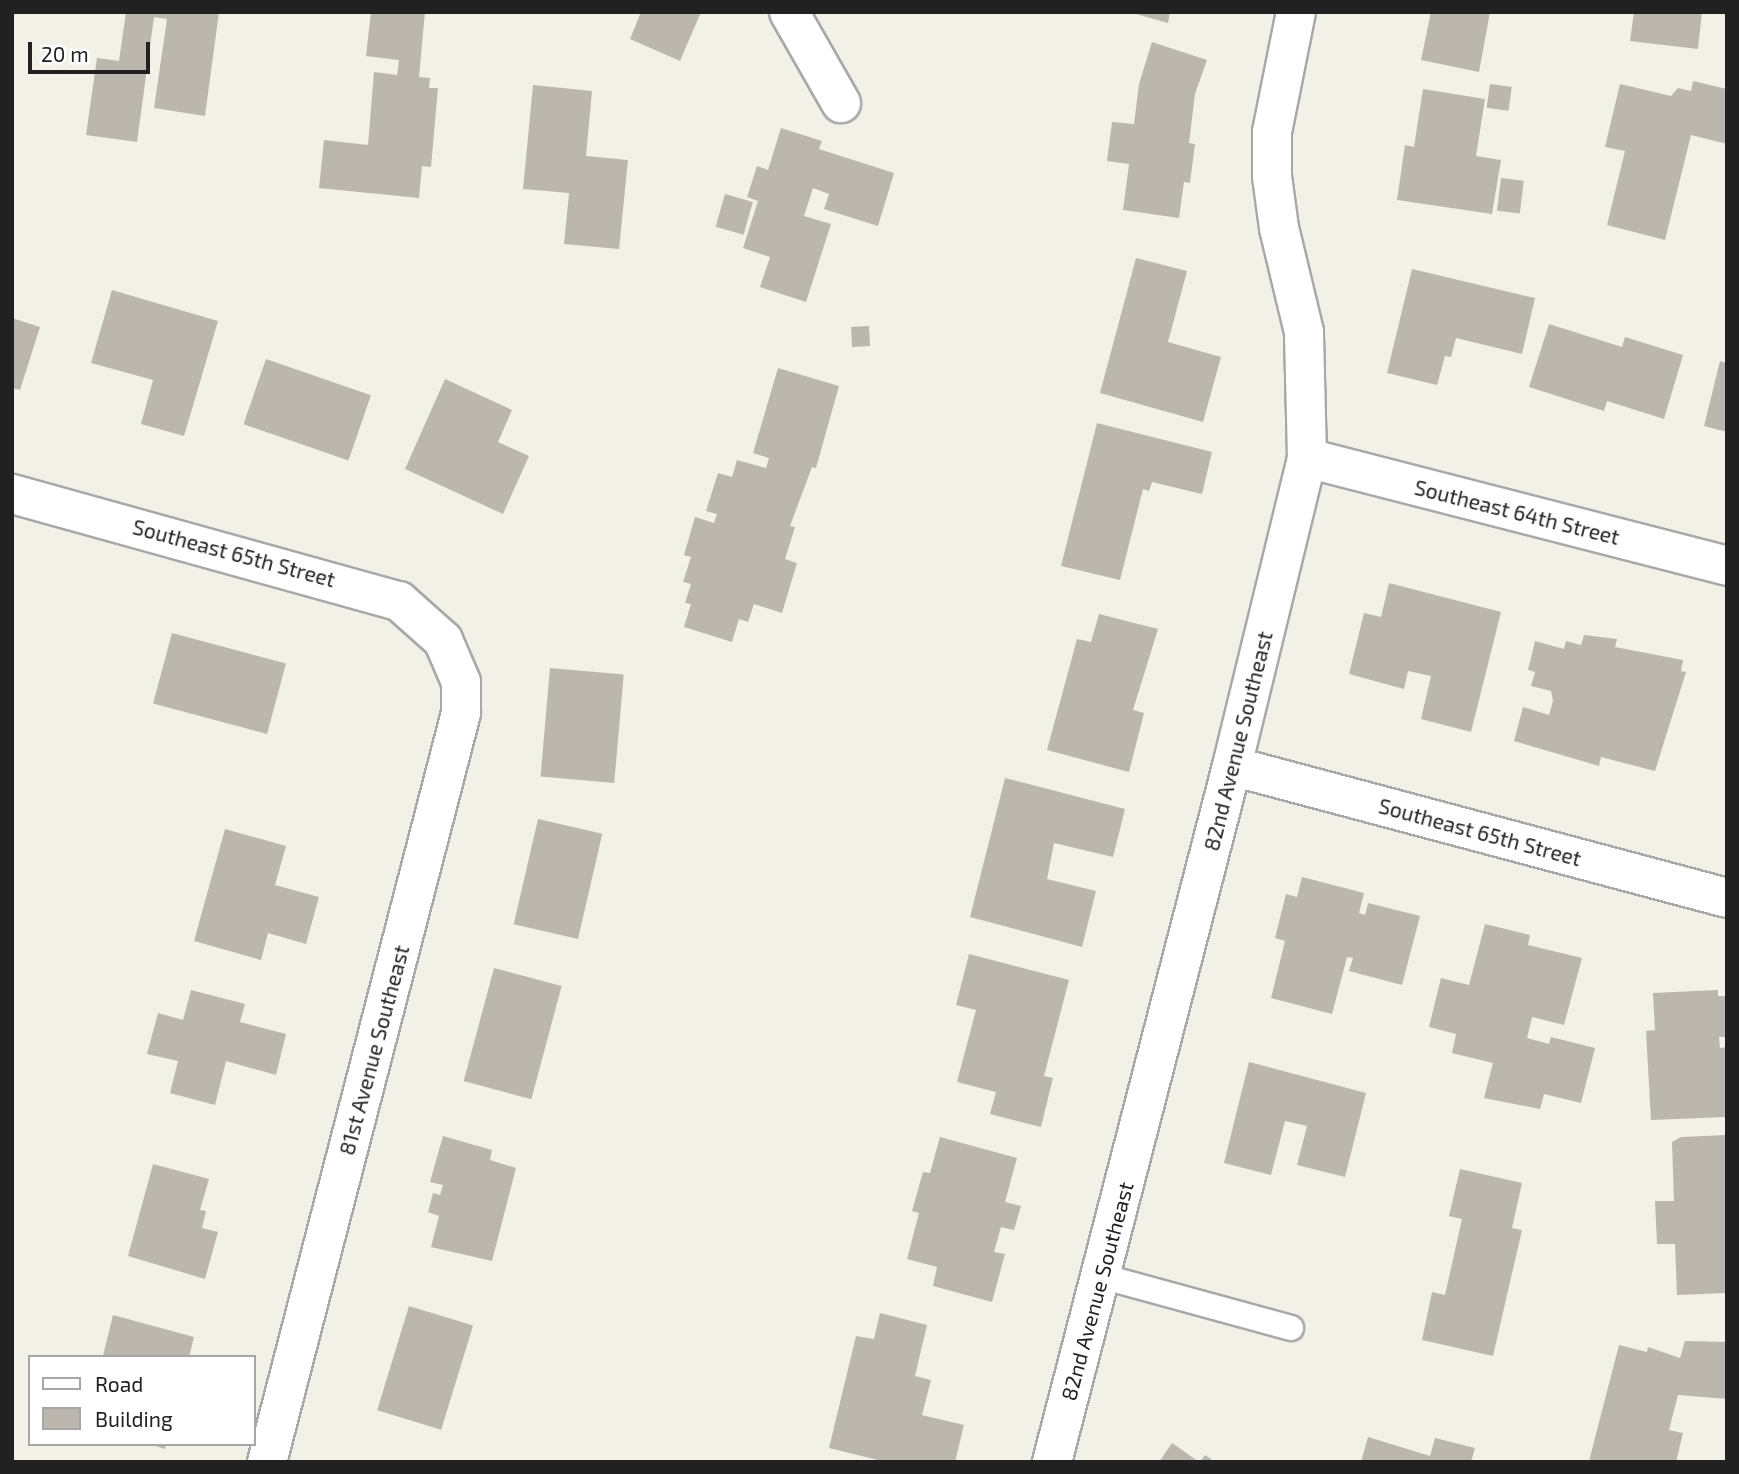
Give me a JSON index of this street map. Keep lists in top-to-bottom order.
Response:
{
  "streets": {
    "street": [
      "Southeast 64th Street",
      "Southeast 65th Street",
      "82nd Avenue Southeast",
      "81st Avenue Southeast"
    ]
  },
  "crossings": [
    ["Southeast 64th Street", "82nd Avenue Southeast"],
    ["Southeast 65th Street", "82nd Avenue Southeast"],
    ["Southeast 65th Street", "81st Avenue Southeast"]
  ],
  "legend": ["Road", "Building"],
  "scale_bar": "20 m"
}
